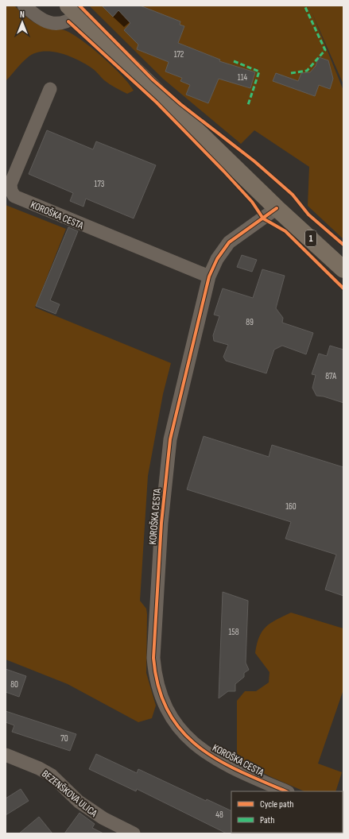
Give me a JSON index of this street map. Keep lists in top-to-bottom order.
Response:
{
  "streets": {
    "main road": ["1"],
    "street": ["KOROŠKA CESTA", "BEZENŠKOVA ULICA"]
  },
  "crossings": [
    ["KOROŠKA CESTA", "1"]
  ],
  "house_numbers": [
    "172",
    "114",
    "173",
    "89",
    "87A",
    "160",
    "158",
    "80",
    "70",
    "48"
  ],
  "legend": ["Cycle path", "Path"],
  "north": "top"
}
